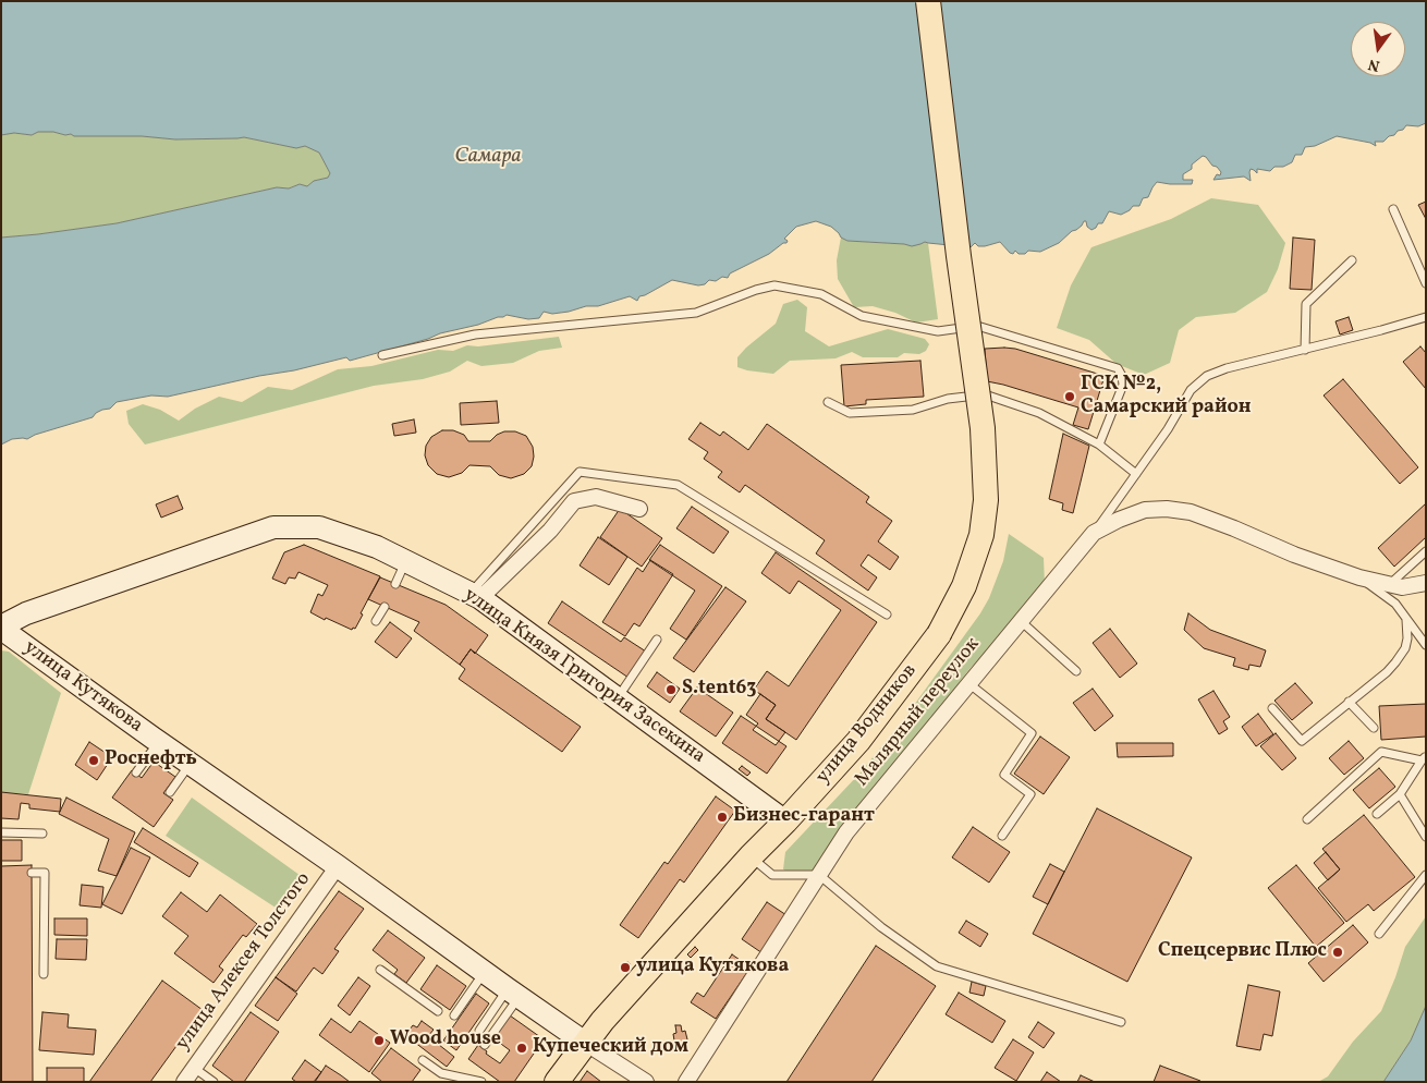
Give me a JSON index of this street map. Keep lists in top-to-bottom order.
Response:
{
  "streets": {
    "main road": ["улица Князя Григория Засекина", "улица Кутякова", "улица Водников"],
    "street": ["Малярный переулок", "улица Алексея Толстого"]
  },
  "crossings": [
    ["улица Князя Григория Засекина", "улица Кутякова"],
    ["улица Князя Григория Засекина", "улица Водников"],
    ["улица Кутякова", "улица Водников"],
    ["улица Кутякова", "улица Алексея Толстого"]
  ],
  "water": ["Самара"],
  "places": [
    "ГСК №2, Самарский район",
    "S.tent63",
    "Роснефть",
    "Бизнес-гарант",
    "Спецсервис Плюс",
    "улица Кутякова",
    "Wood house",
    "Купеческий дом"
  ],
  "north": "bottom"
}
